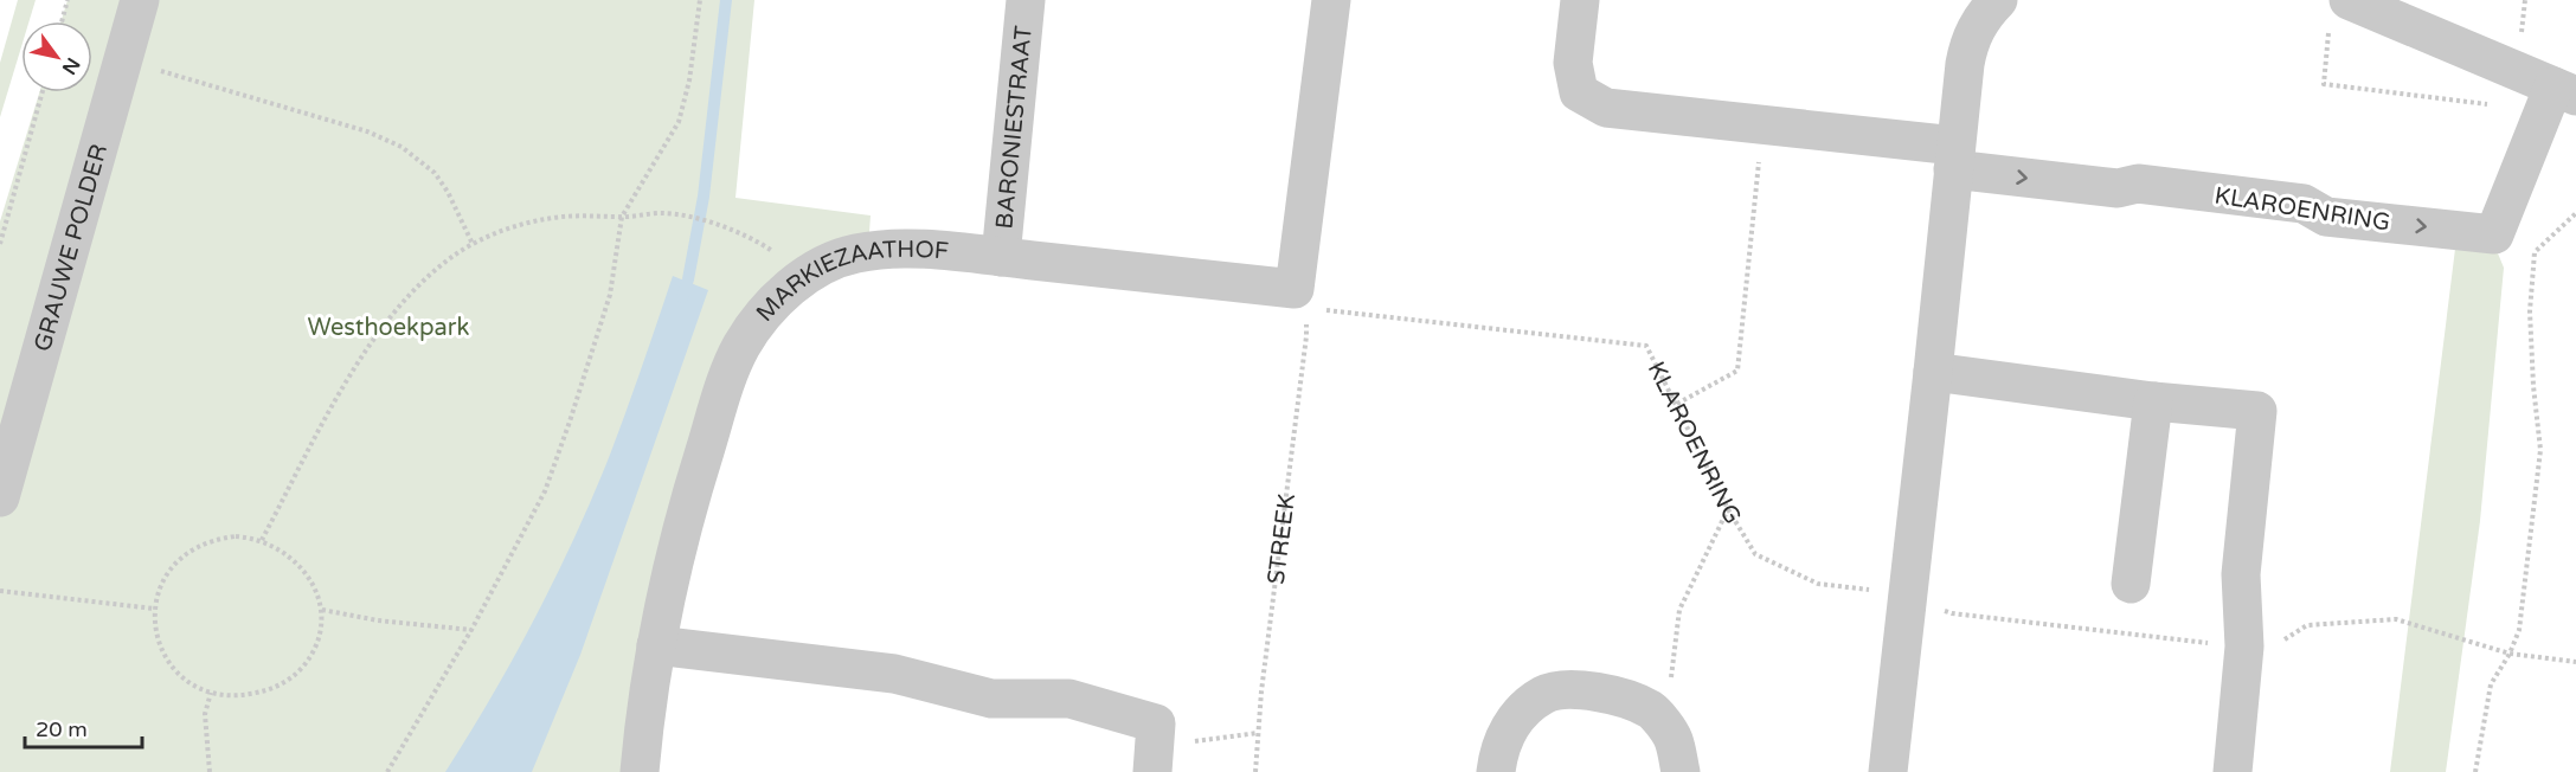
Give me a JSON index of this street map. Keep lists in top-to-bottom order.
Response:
{
  "streets": {
    "street": [
      "BARONIESTRAAT",
      "KLAROENRING",
      "GRAUWE POLDER",
      "MARKIEZAATHOF"
    ],
    "path": ["STREEK"]
  },
  "crossings": [
    ["BARONIESTRAAT", "MARKIEZAATHOF"],
    ["KLAROENRING", "MARKIEZAATHOF"],
    ["KLAROENRING", "STREEK"],
    ["MARKIEZAATHOF", "STREEK"]
  ],
  "parks": ["Westhoekpark"],
  "scale_bar": "20 m",
  "north": "bottom right"
}
